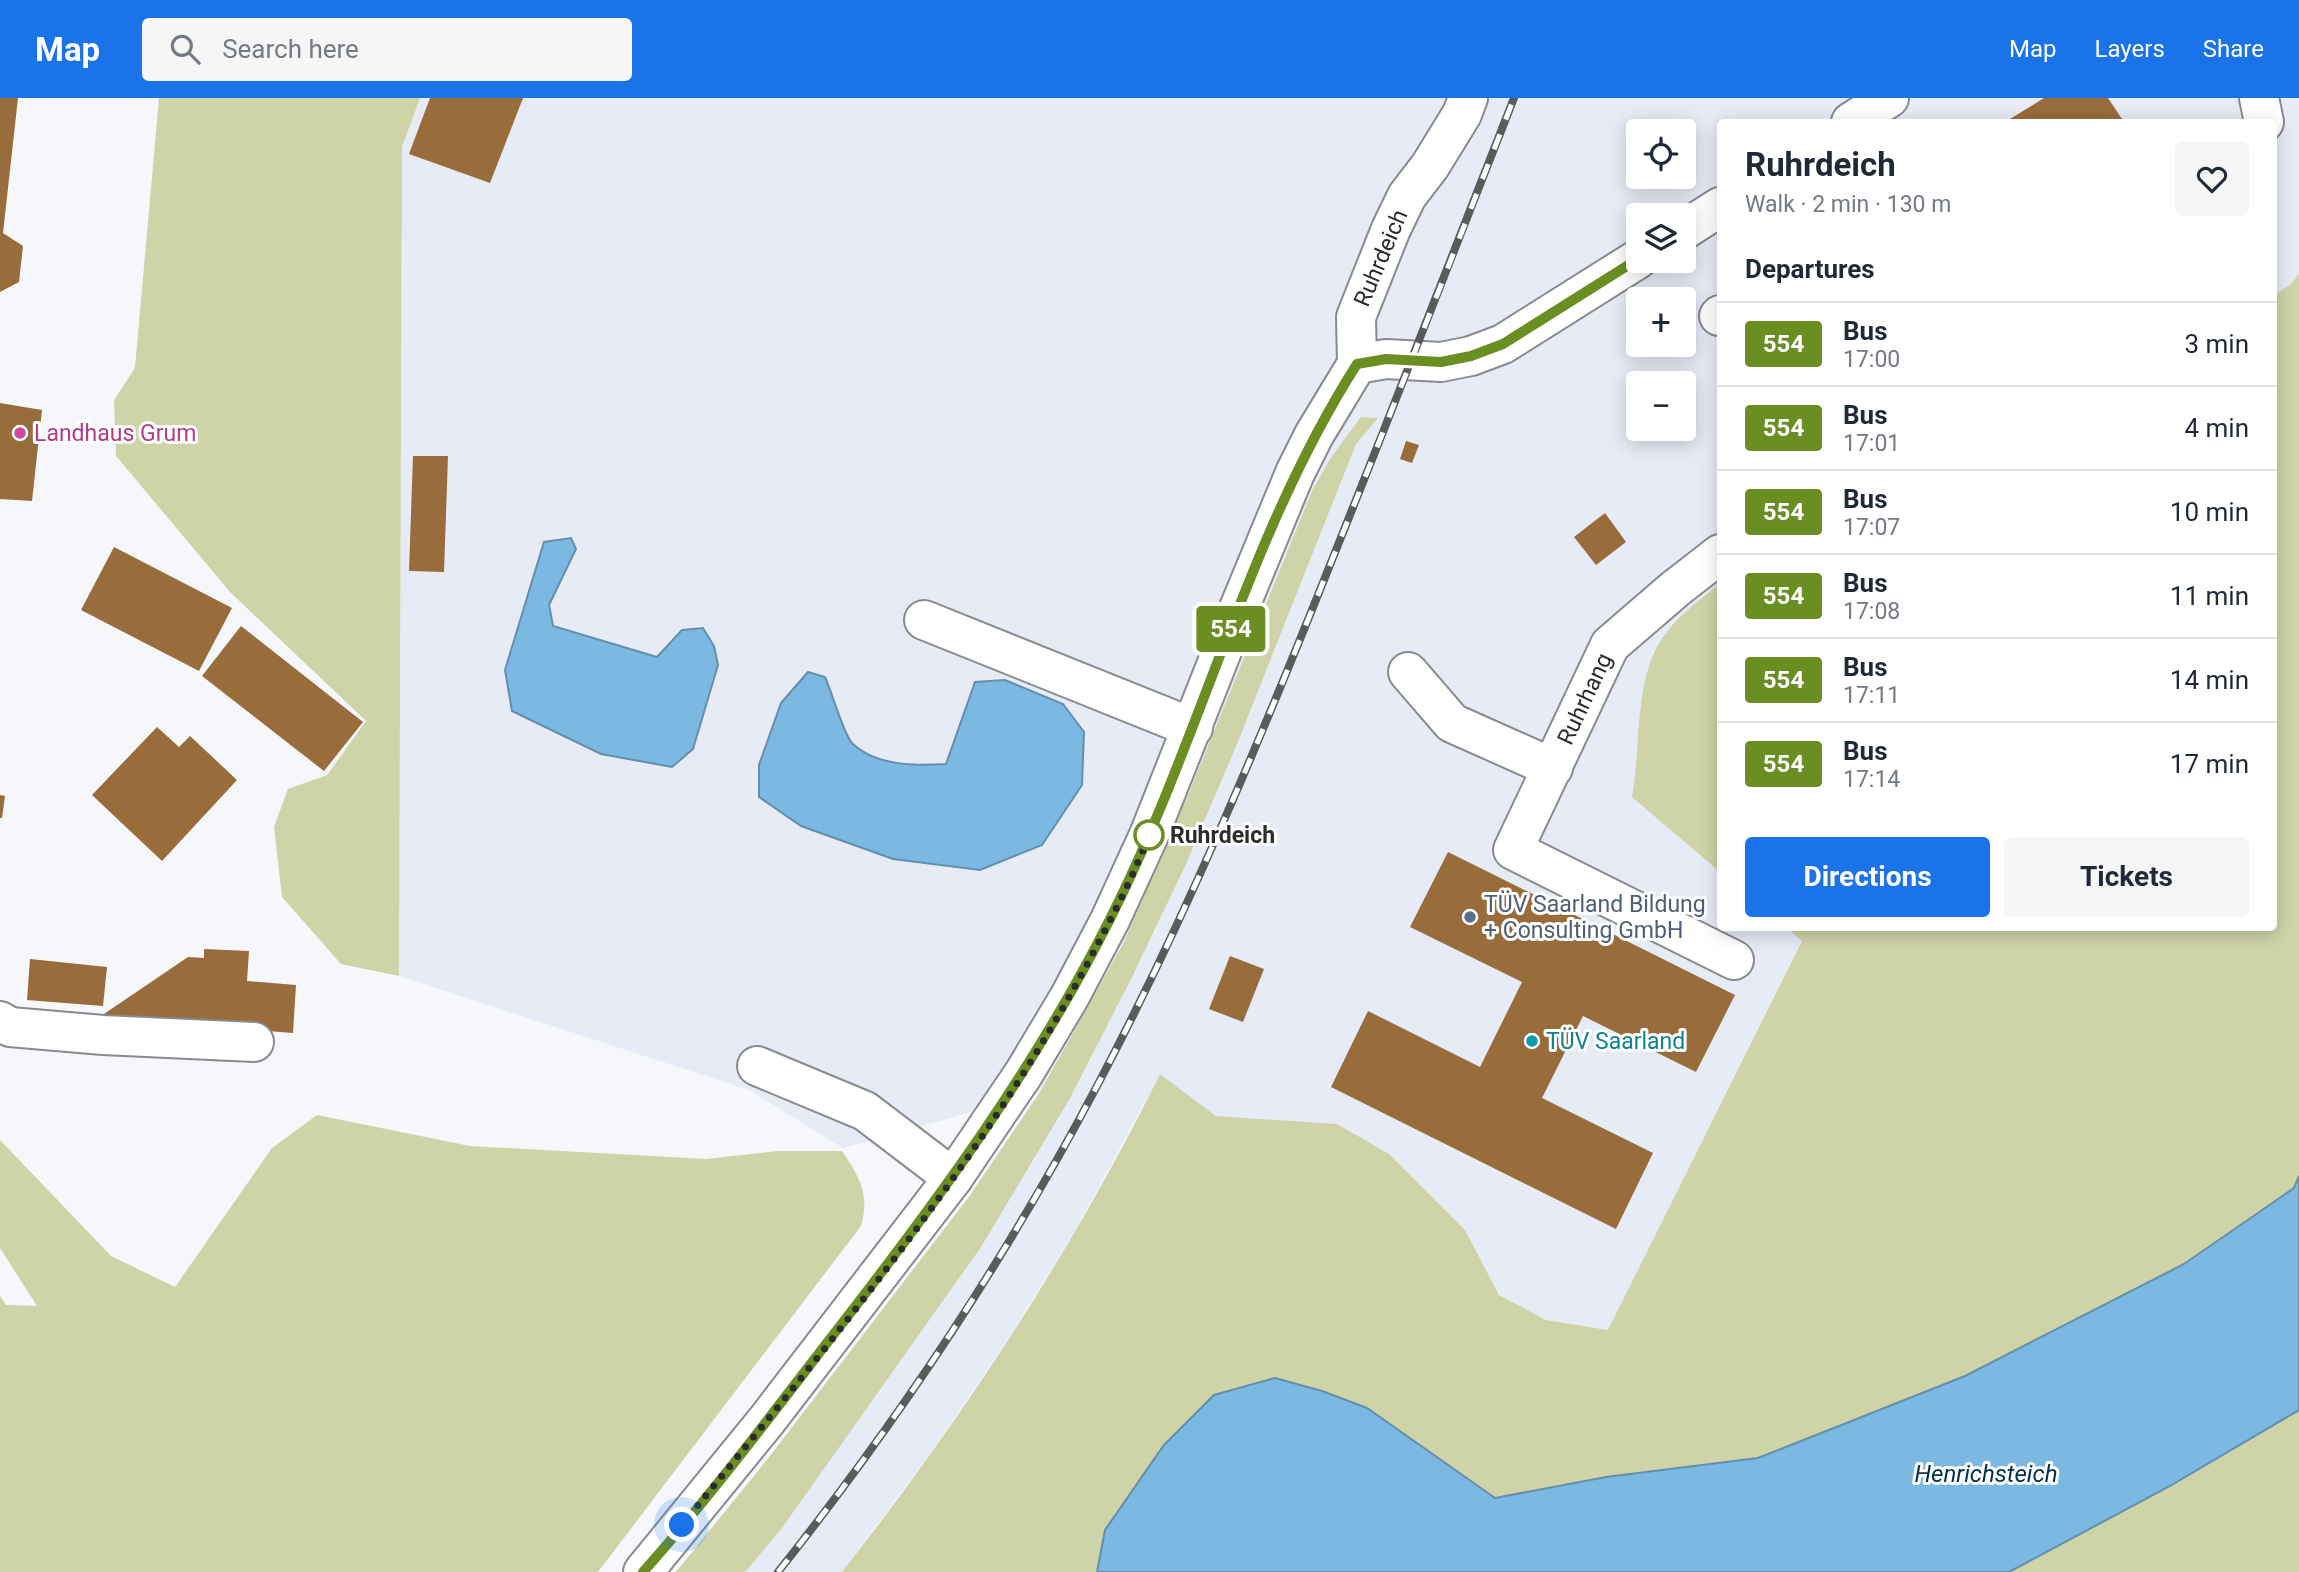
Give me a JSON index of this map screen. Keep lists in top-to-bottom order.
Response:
{
  "streets": {
    "street": ["Ruhrdeich", "Ruhrhang"]
  },
  "water": ["Henrichsteich"],
  "places": [
    "Landhaus Grum",
    "Ruhrdeich",
    "TÜV Saarland Bildung + Consulting GmbH",
    "TÜV Saarland"
  ],
  "lines": ["bus line 554"],
  "page": {
    "header": "Map",
    "search": "Search here",
    "nav": ["Map", "Layers", "Share"],
    "on_map": "554",
    "map_buttons": ["+", "−"],
    "heading": [
      ["Ruhrdeich", "Walk · 2 min · 130 m"],
      "Departures"
    ],
    "list": [
      {
        "mark": "554",
        "name": "Bus",
        "note": "17:00",
        "value": "3 min"
      },
      {
        "mark": "554",
        "name": "Bus",
        "note": "17:01",
        "value": "4 min"
      },
      {
        "mark": "554",
        "name": "Bus",
        "note": "17:07",
        "value": "10 min"
      },
      {
        "mark": "554",
        "name": "Bus",
        "note": "17:08",
        "value": "11 min"
      },
      {
        "mark": "554",
        "name": "Bus",
        "note": "17:11",
        "value": "14 min"
      },
      {
        "mark": "554",
        "name": "Bus",
        "note": "17:14",
        "value": "17 min"
      }
    ],
    "buttons": ["Directions", "Tickets"]
  }
}
